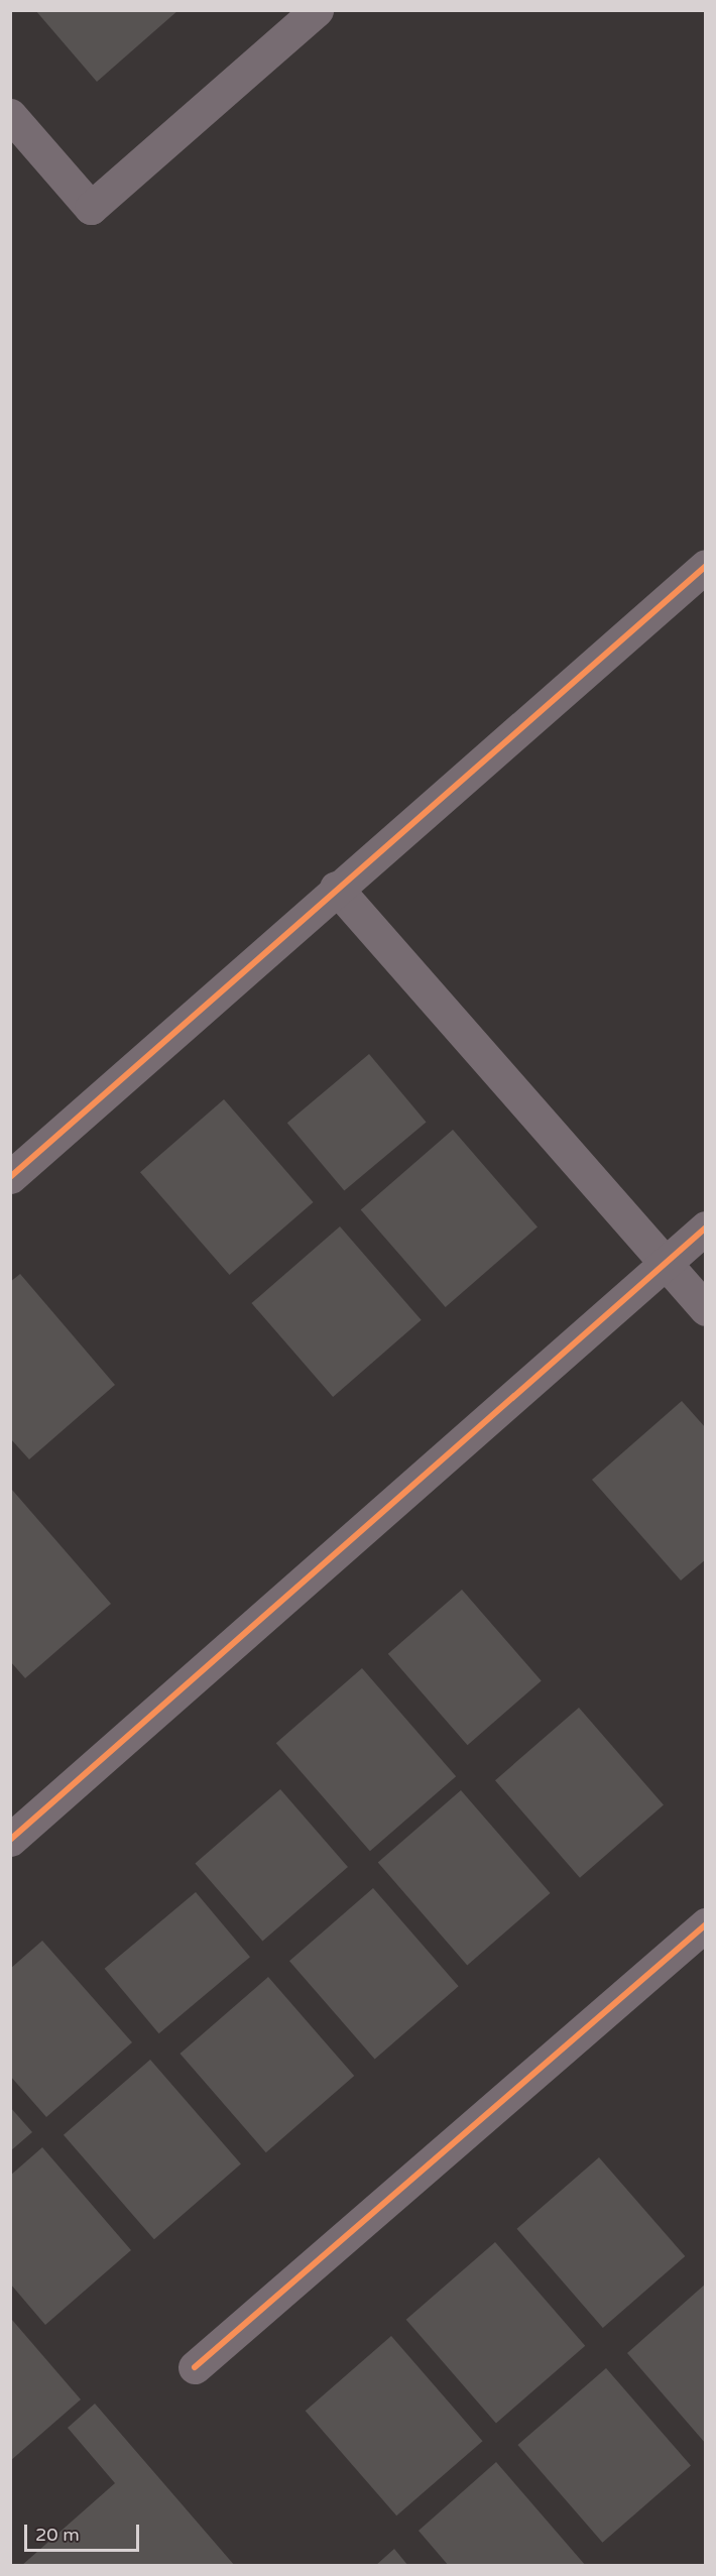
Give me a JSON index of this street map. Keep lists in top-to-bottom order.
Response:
{
  "scale_bar": "20 m"
}
